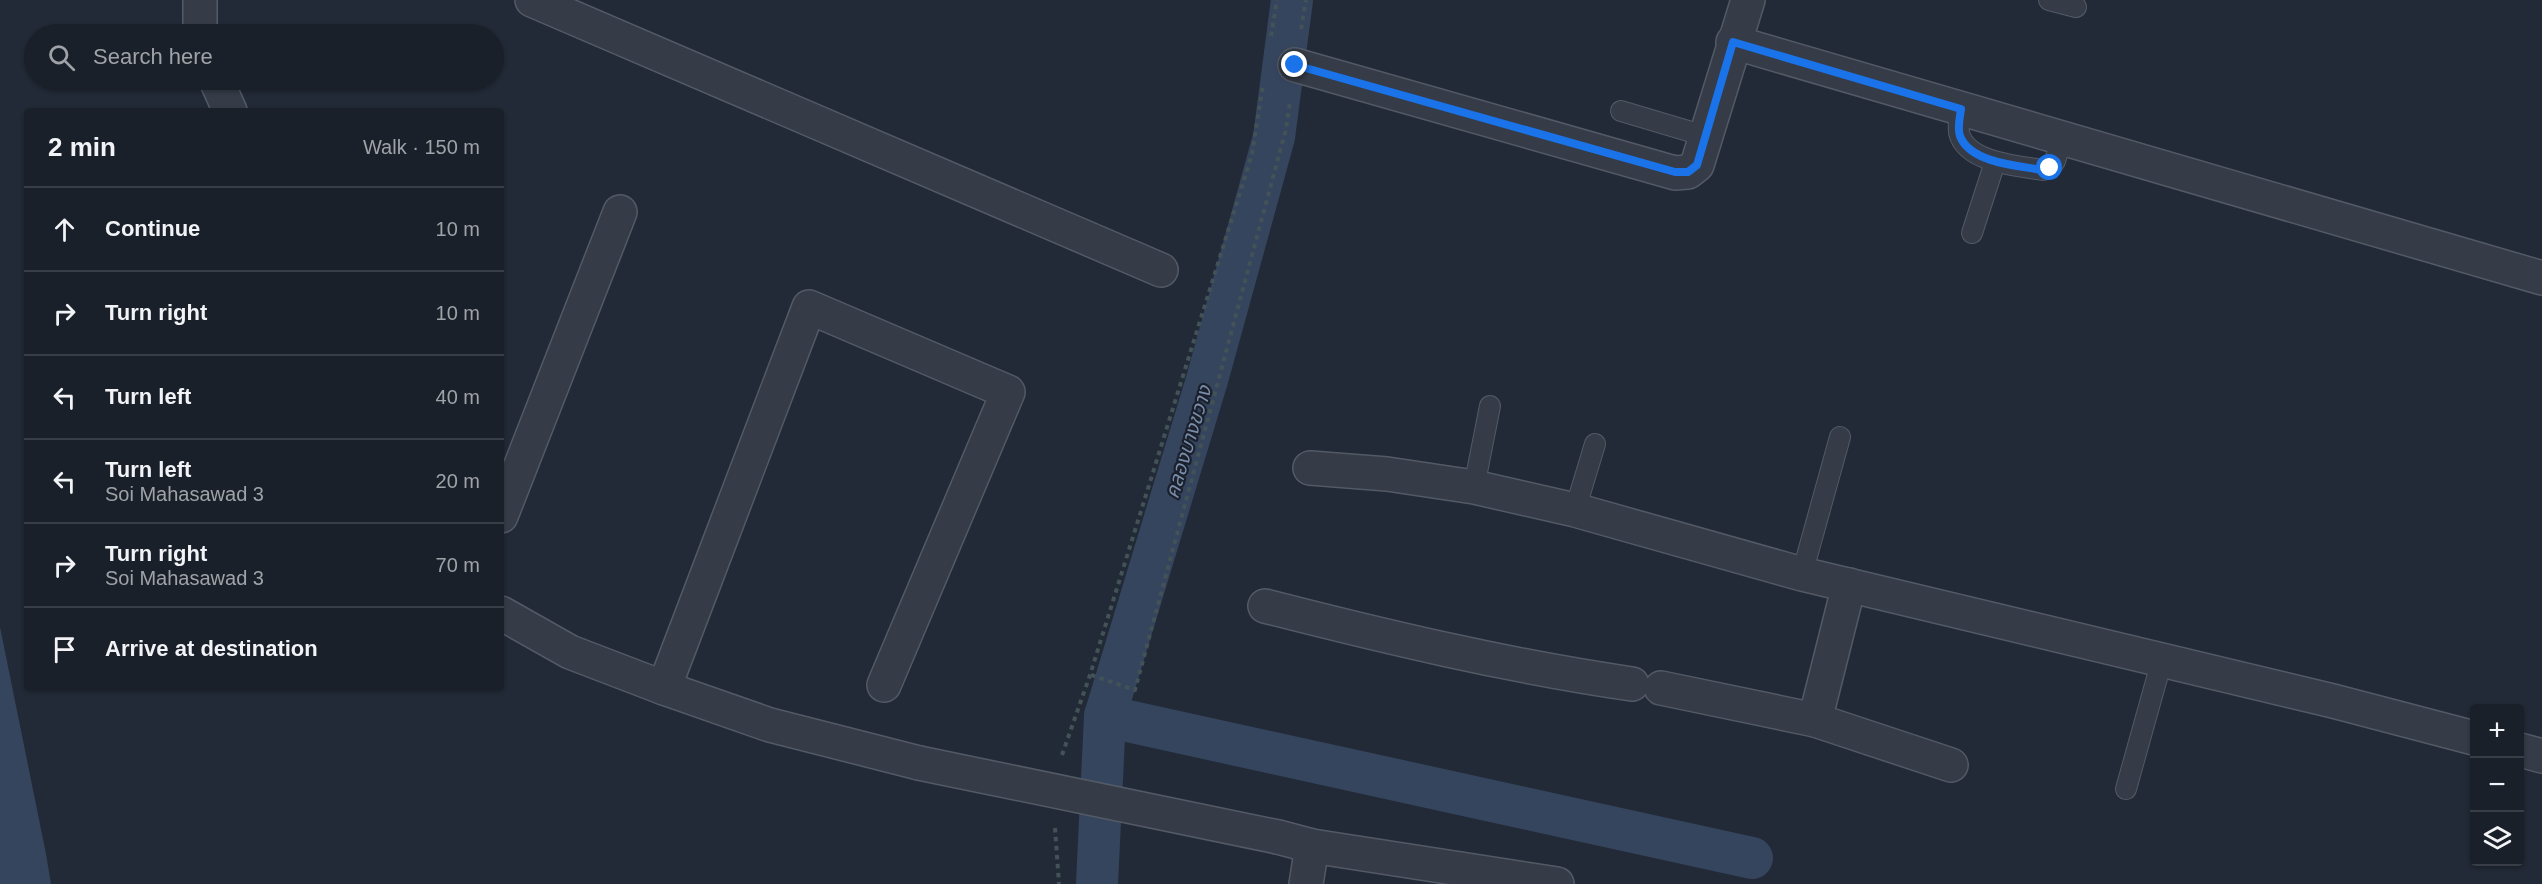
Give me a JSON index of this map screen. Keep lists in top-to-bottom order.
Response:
{
  "water": ["คลองบางขวาง"],
  "page": {
    "search": "Search here",
    "heading": ["2 min", "Walk · 150 m"],
    "list": [
      ["Continue", "10 m"],
      ["Turn right", "10 m"],
      ["Turn left", "40 m"],
      ["Turn left", "Soi Mahasawad 3", "20 m"],
      ["Turn right", "Soi Mahasawad 3", "70 m"],
      "Arrive at destination"
    ],
    "map_buttons": ["+", "−"]
  }
}
